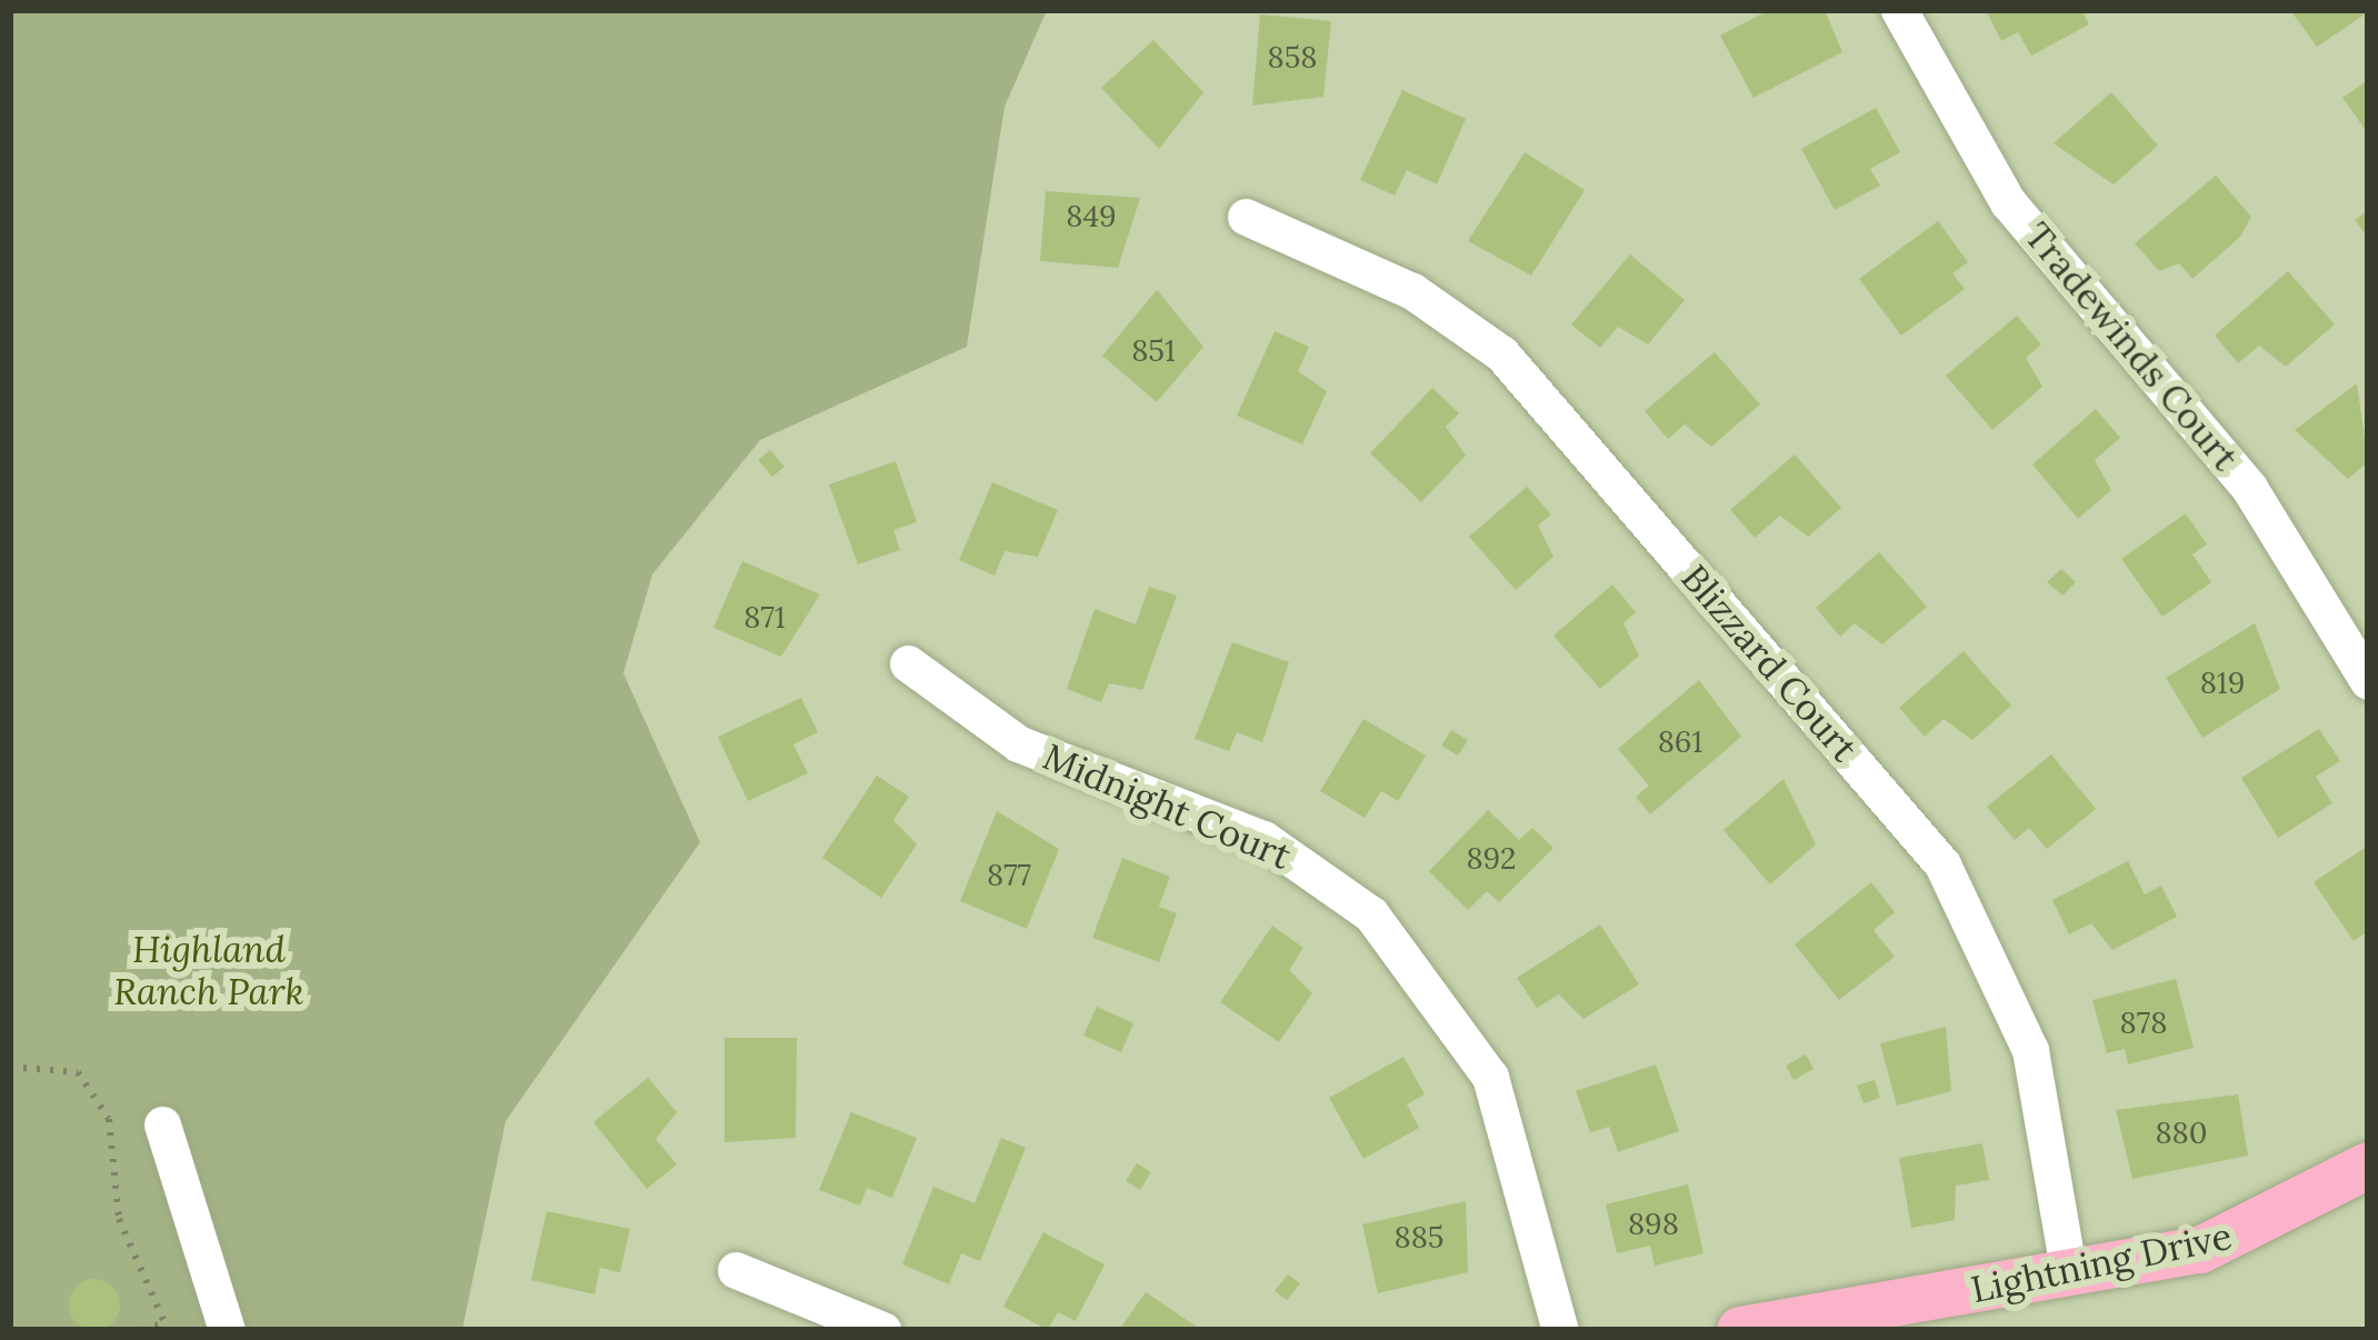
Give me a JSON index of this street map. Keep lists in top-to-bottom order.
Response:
{
  "streets": {
    "main road": ["Lightning Drive"],
    "street": ["Tradewinds Court", "Blizzard Court", "Midnight Court"]
  },
  "crossings": [
    ["Blizzard Court", "Lightning Drive"]
  ],
  "parks": ["Highland Ranch Park"],
  "house_numbers": [
    "858",
    "849",
    "851",
    "871",
    "819",
    "861",
    "892",
    "877",
    "878",
    "880",
    "898",
    "885"
  ]
}
